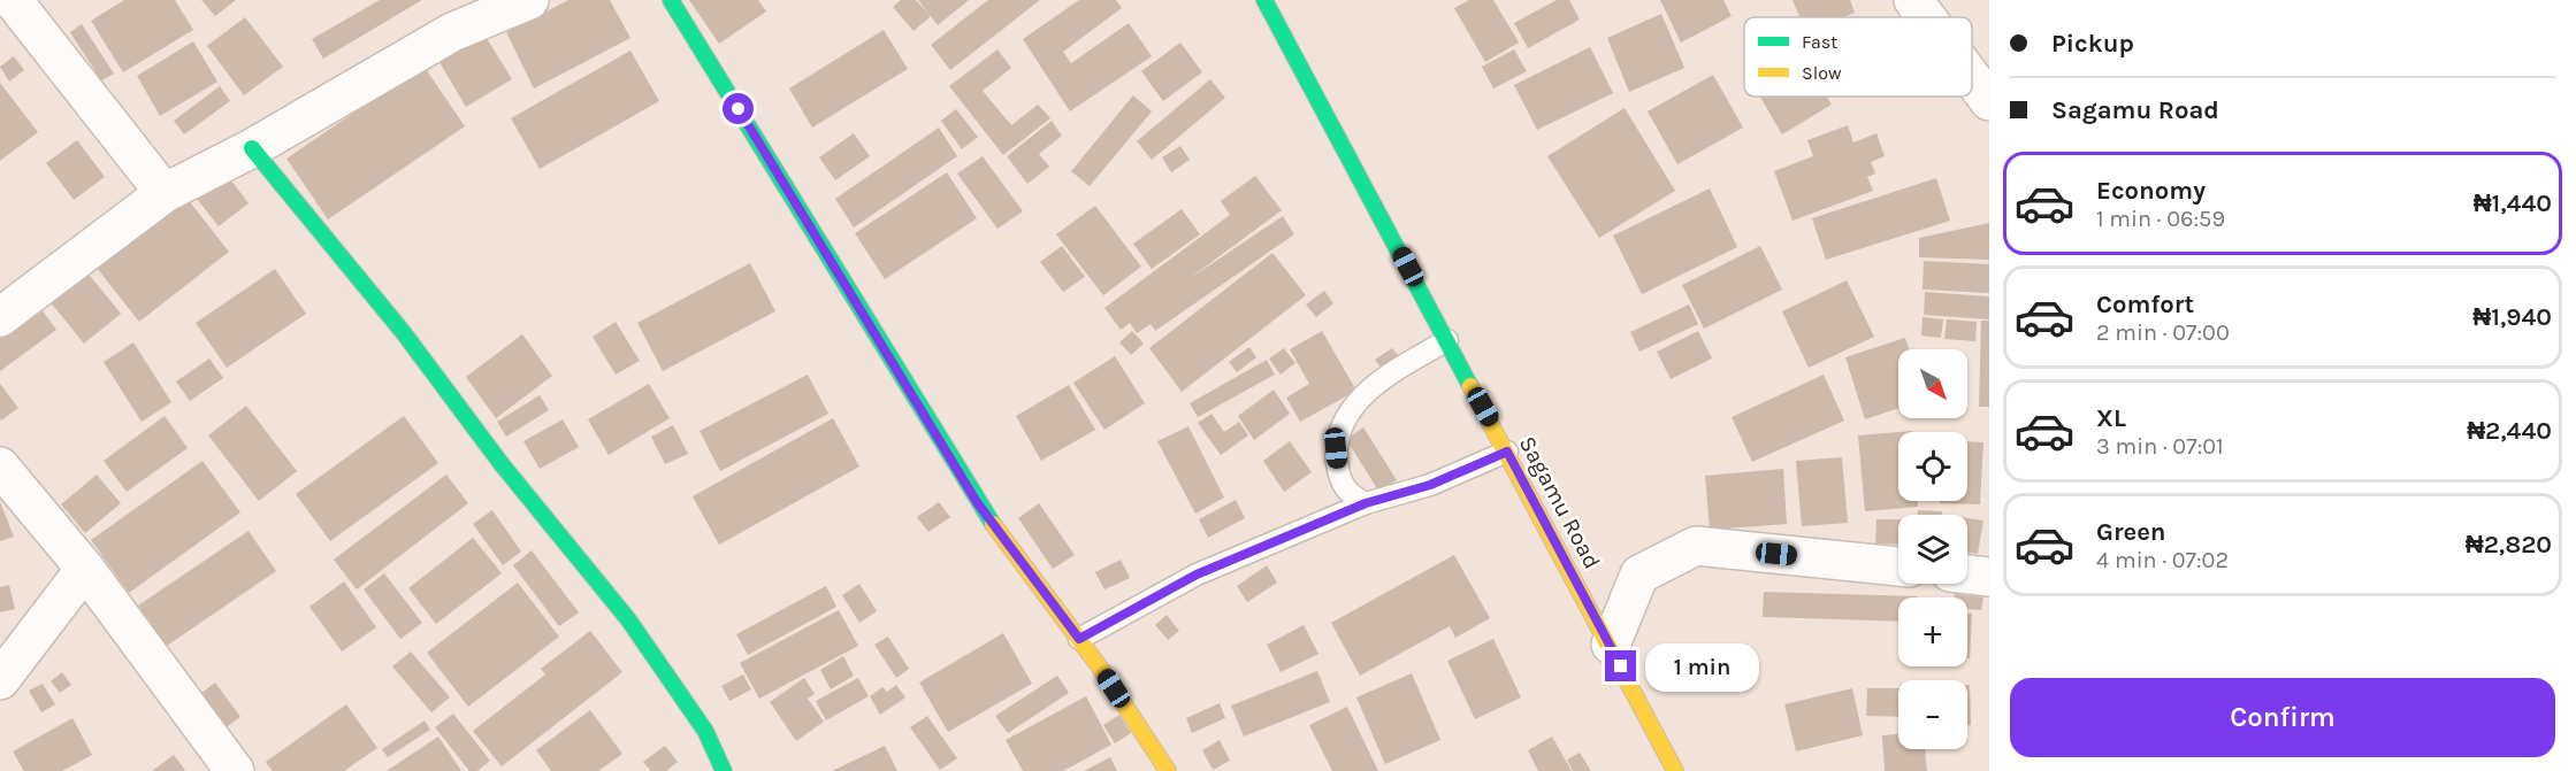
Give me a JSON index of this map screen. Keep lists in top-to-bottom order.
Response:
{
  "streets": {
    "main road": ["Sagamu Road"]
  },
  "legend": ["Fast", "Slow"],
  "north": "bottom right",
  "page": {
    "banner": ["Pickup", "Sagamu Road"],
    "list": [
      {
        "name": "Economy",
        "note": "1 min · 06:59",
        "value": "₦1,440"
      },
      {
        "name": "Comfort",
        "note": "2 min · 07:00",
        "value": "₦1,940"
      },
      {
        "name": "XL",
        "note": "3 min · 07:01",
        "value": "₦2,440"
      },
      {
        "name": "Green",
        "note": "4 min · 07:02",
        "value": "₦2,820"
      }
    ],
    "map_buttons": ["+", "−"],
    "bubble": "1 min",
    "buttons": "Confirm"
  }
}
